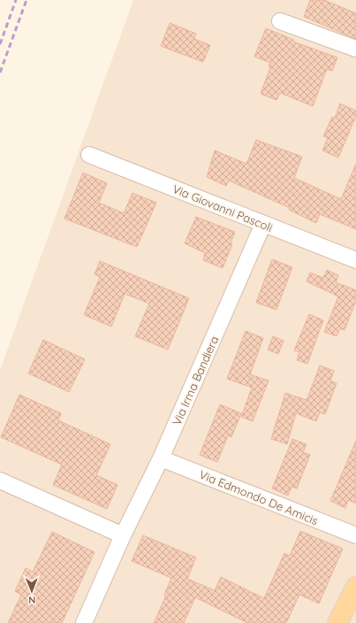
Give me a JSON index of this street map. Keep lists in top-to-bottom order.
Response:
{
  "streets": {
    "street": ["Via Giovanni Pascoli", "Via Irma Bandiera", "Via Edmondo De Amicis"]
  },
  "crossings": [
    ["Via Giovanni Pascoli", "Via Irma Bandiera"],
    ["Via Irma Bandiera", "Via Edmondo De Amicis"]
  ],
  "north": "bottom"
}
